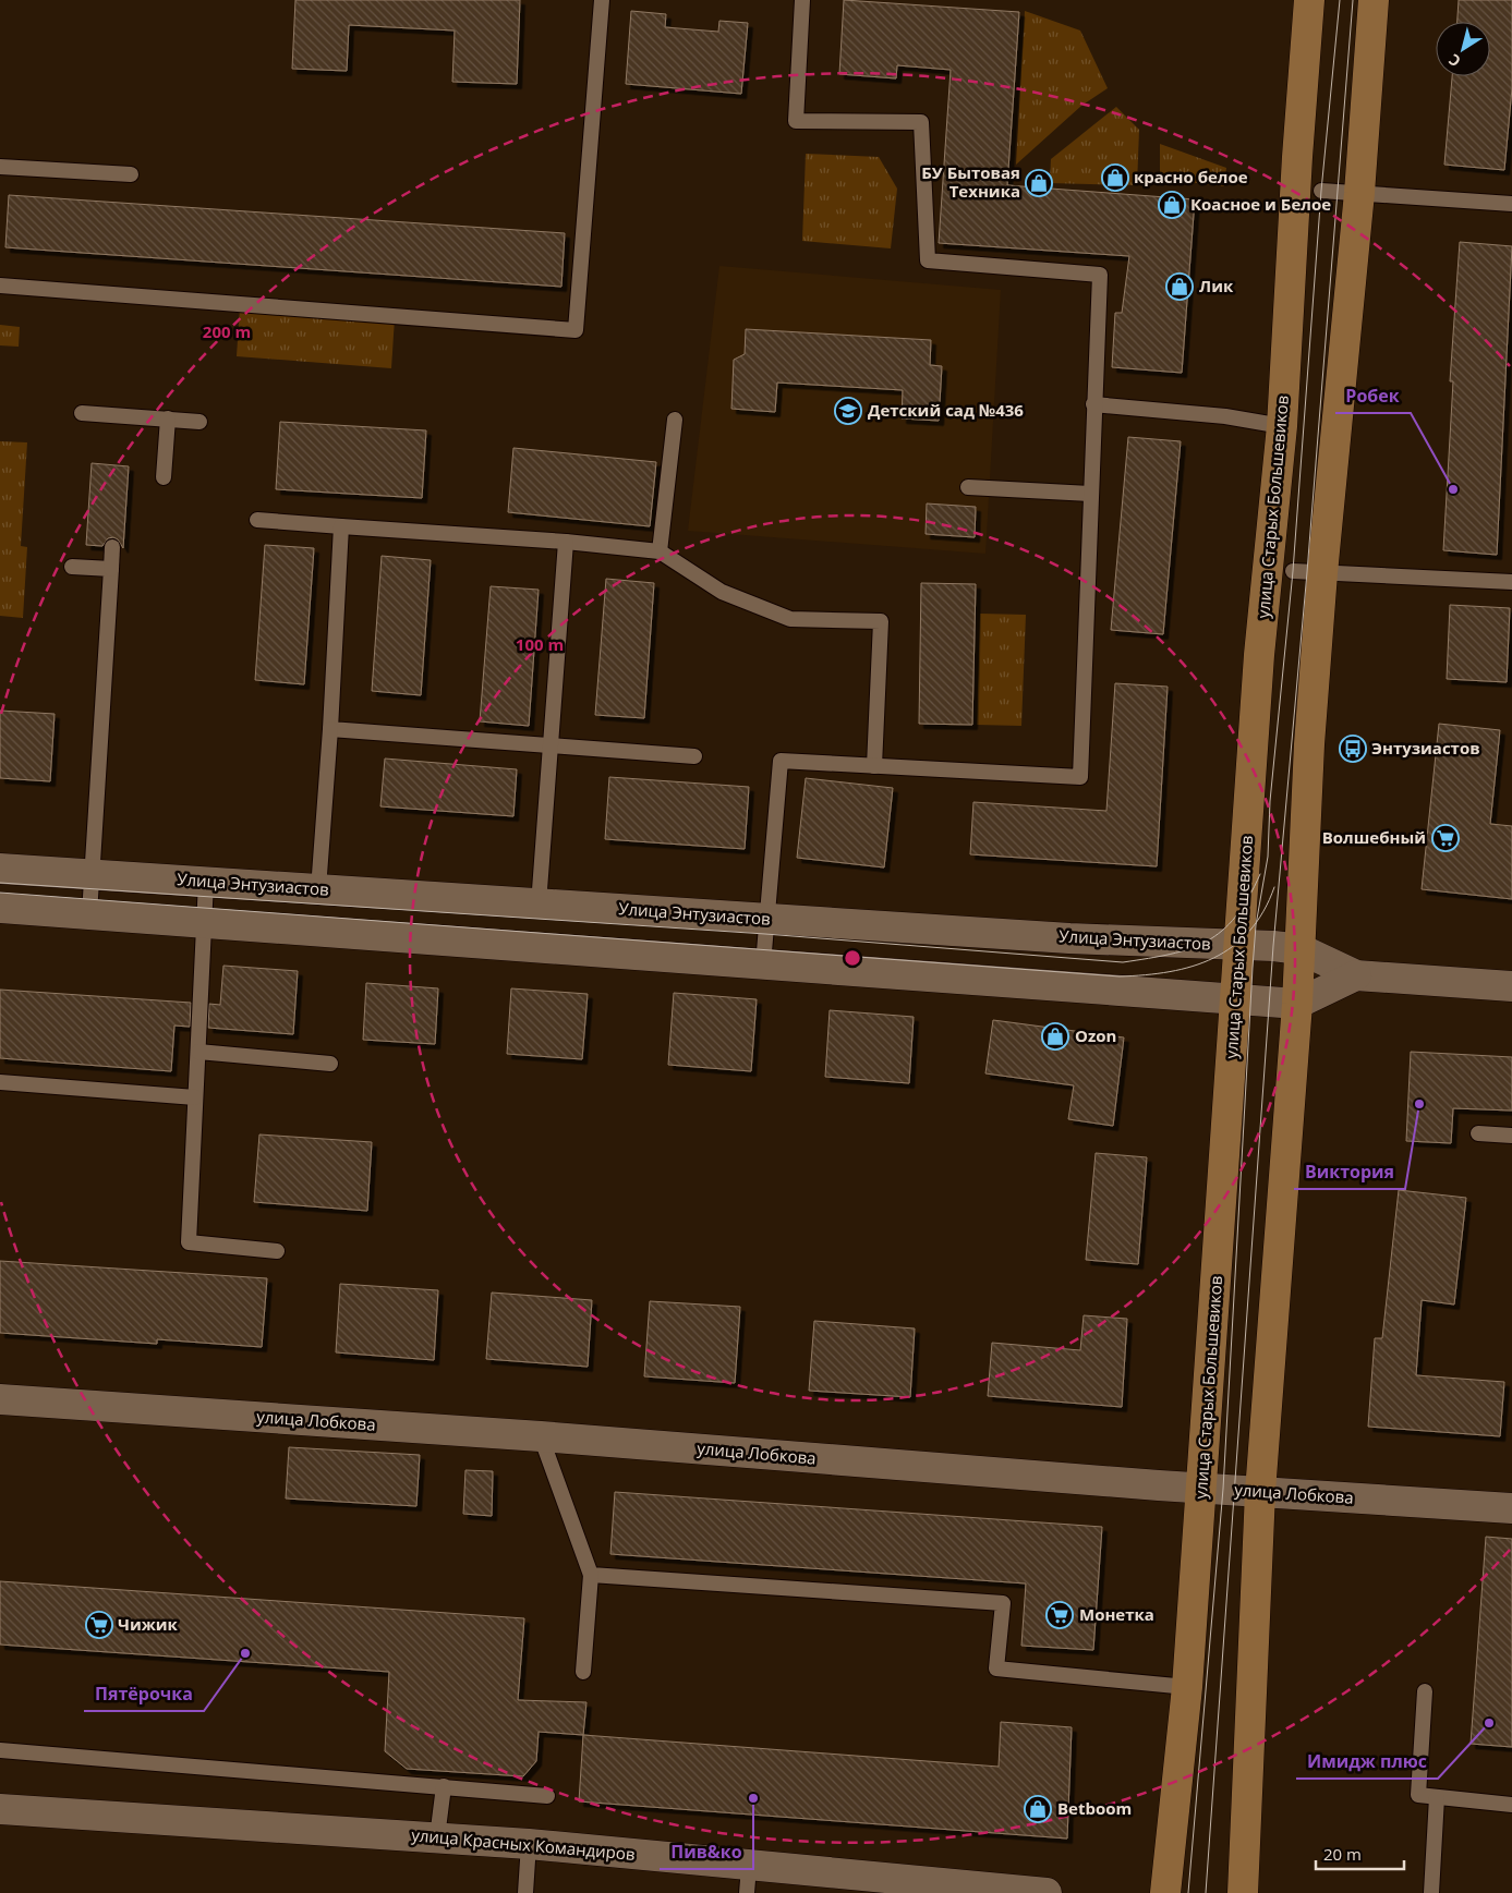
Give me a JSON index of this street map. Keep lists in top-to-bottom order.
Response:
{
  "streets": {
    "main road": ["улица Старых Большевиков"],
    "street": ["Улица Энтузиастов", "улица Лобкова", "улица Красных Командиров"]
  },
  "crossings": [
    ["улица Старых Большевиков", "Улица Энтузиастов"],
    ["улица Старых Большевиков", "улица Лобкова"]
  ],
  "places": {
    "shop": [
      "красно белое",
      "БУ Бытовая Техника",
      "Коасное и Белое",
      "Лик",
      "Ozon",
      "Betboom"
    ],
    "school or university": ["Детский сад №436"],
    "other": [
      "Робек",
      "Виктория",
      "Пятёрочка",
      "Имидж плюс",
      "Пив&ко"
    ],
    "bus stop": ["Энтузиастов"],
    "supermarket": ["Волшебный", "Монетка", "Чижик"]
  },
  "scale_bar": "20 m",
  "north": "bottom left",
  "rings": ["200 m", "100 m"]
}
